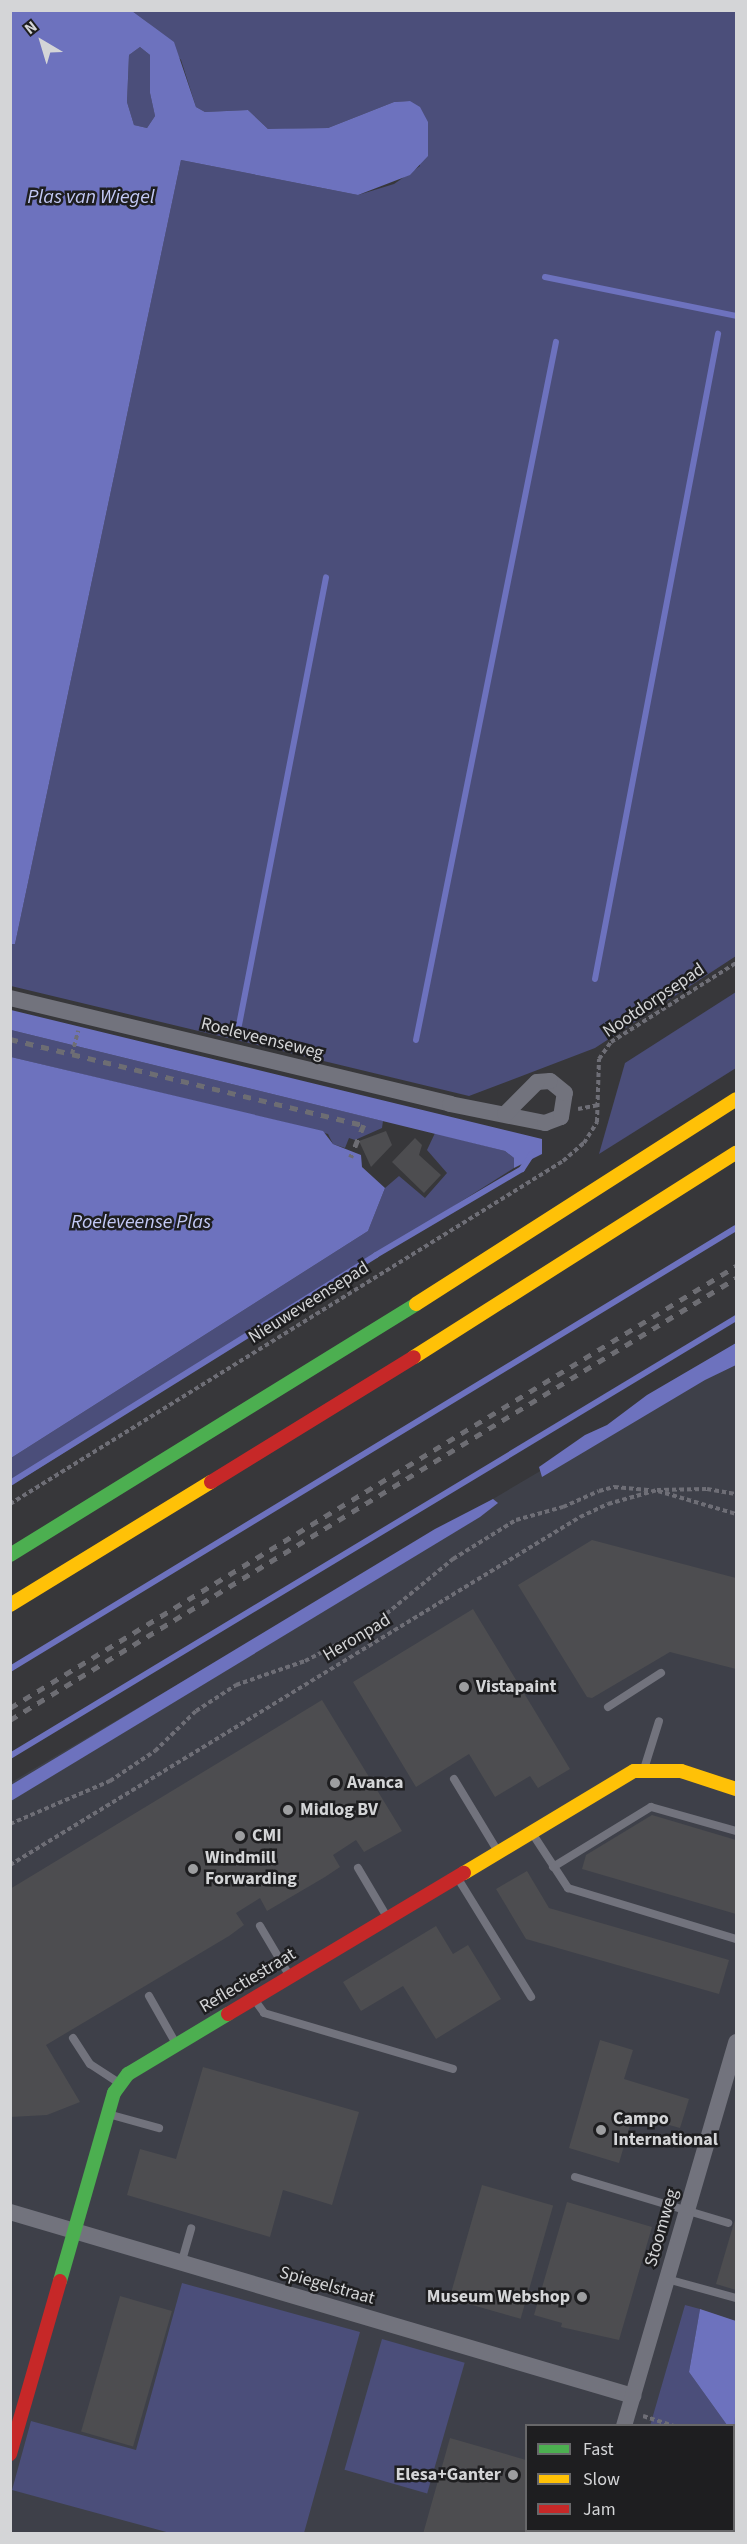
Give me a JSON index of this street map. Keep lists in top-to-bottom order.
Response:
{
  "streets": {
    "main road": ["Reflectiestraat"],
    "street": ["Roeleveenseweg", "Stoomweg", "Spiegelstraat"],
    "path": ["Nootdorpsepad", "Nieuweveensepad", "Heronpad"]
  },
  "crossings": [
    ["Nootdorpsepad", "Nieuweveensepad"],
    ["Reflectiestraat", "Spiegelstraat"],
    ["Stoomweg", "Spiegelstraat"]
  ],
  "water": ["Plas van Wiegel", "Roeleveense Plas"],
  "places": [
    "Vistapaint",
    "Avanca",
    "Midlog BV",
    "CMI",
    "Windmill Forwarding",
    "Campo International",
    "Museum Webshop",
    "Elesa+Ganter"
  ],
  "legend": ["Fast", "Slow", "Jam"],
  "north": "top left"
}
